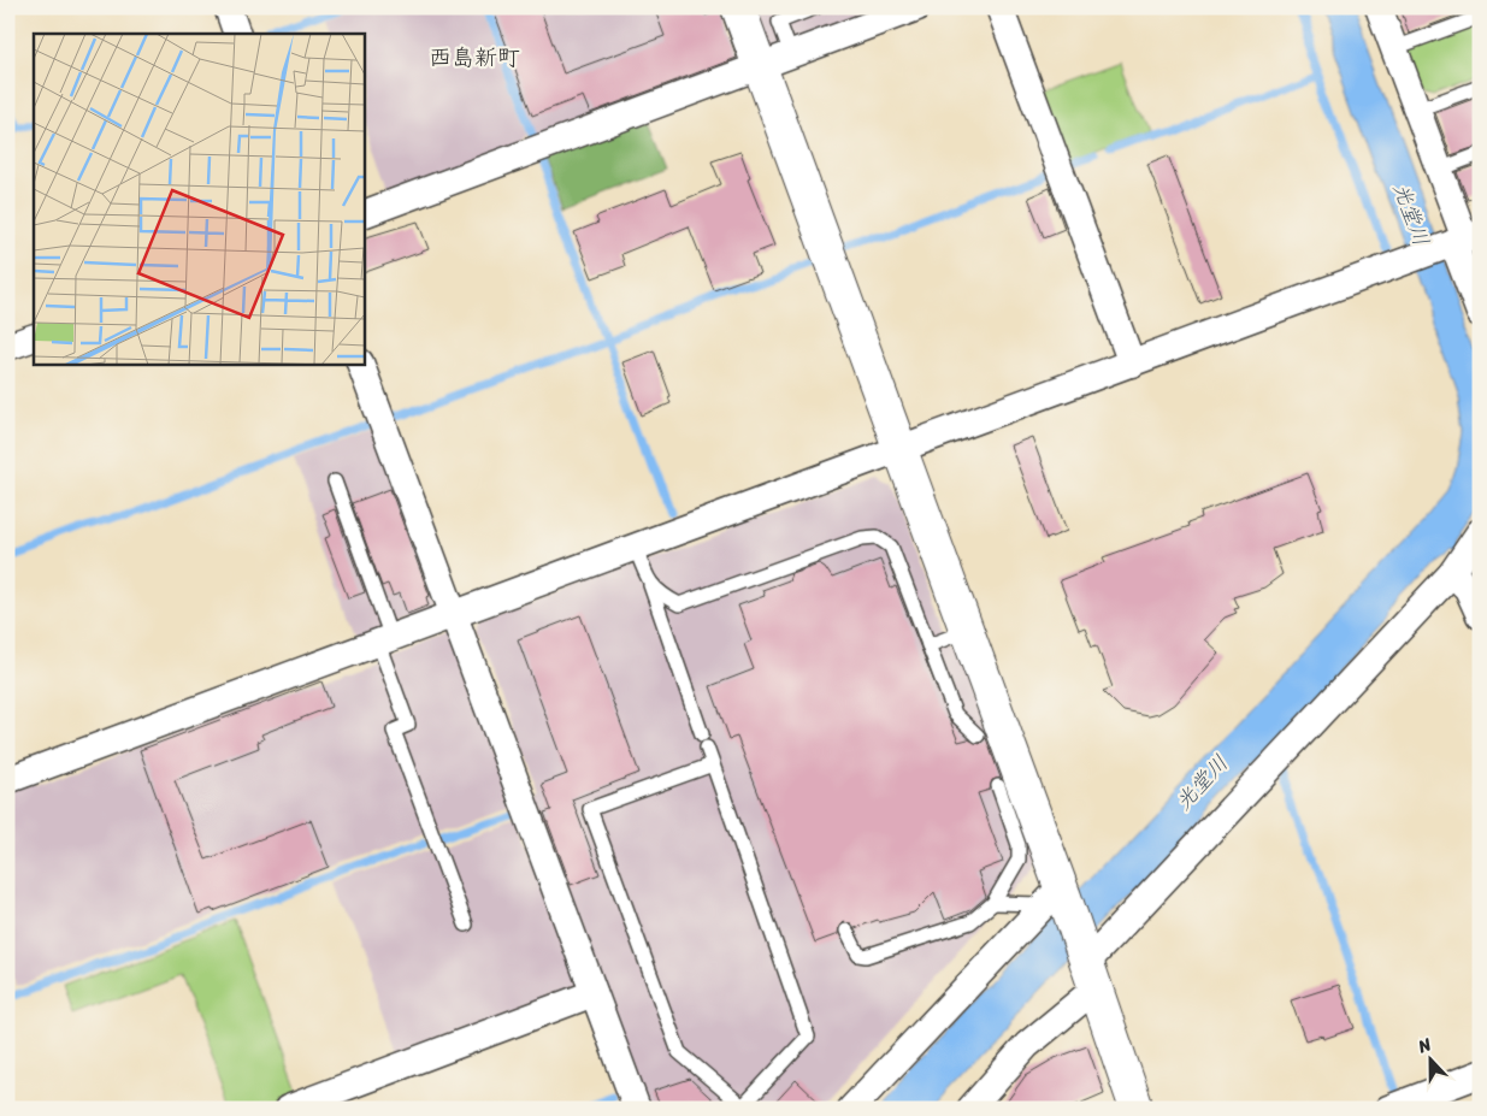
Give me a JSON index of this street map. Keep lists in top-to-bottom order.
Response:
{
  "districts": ["西島新町"],
  "water": ["光堂川"],
  "north": "top"
}
